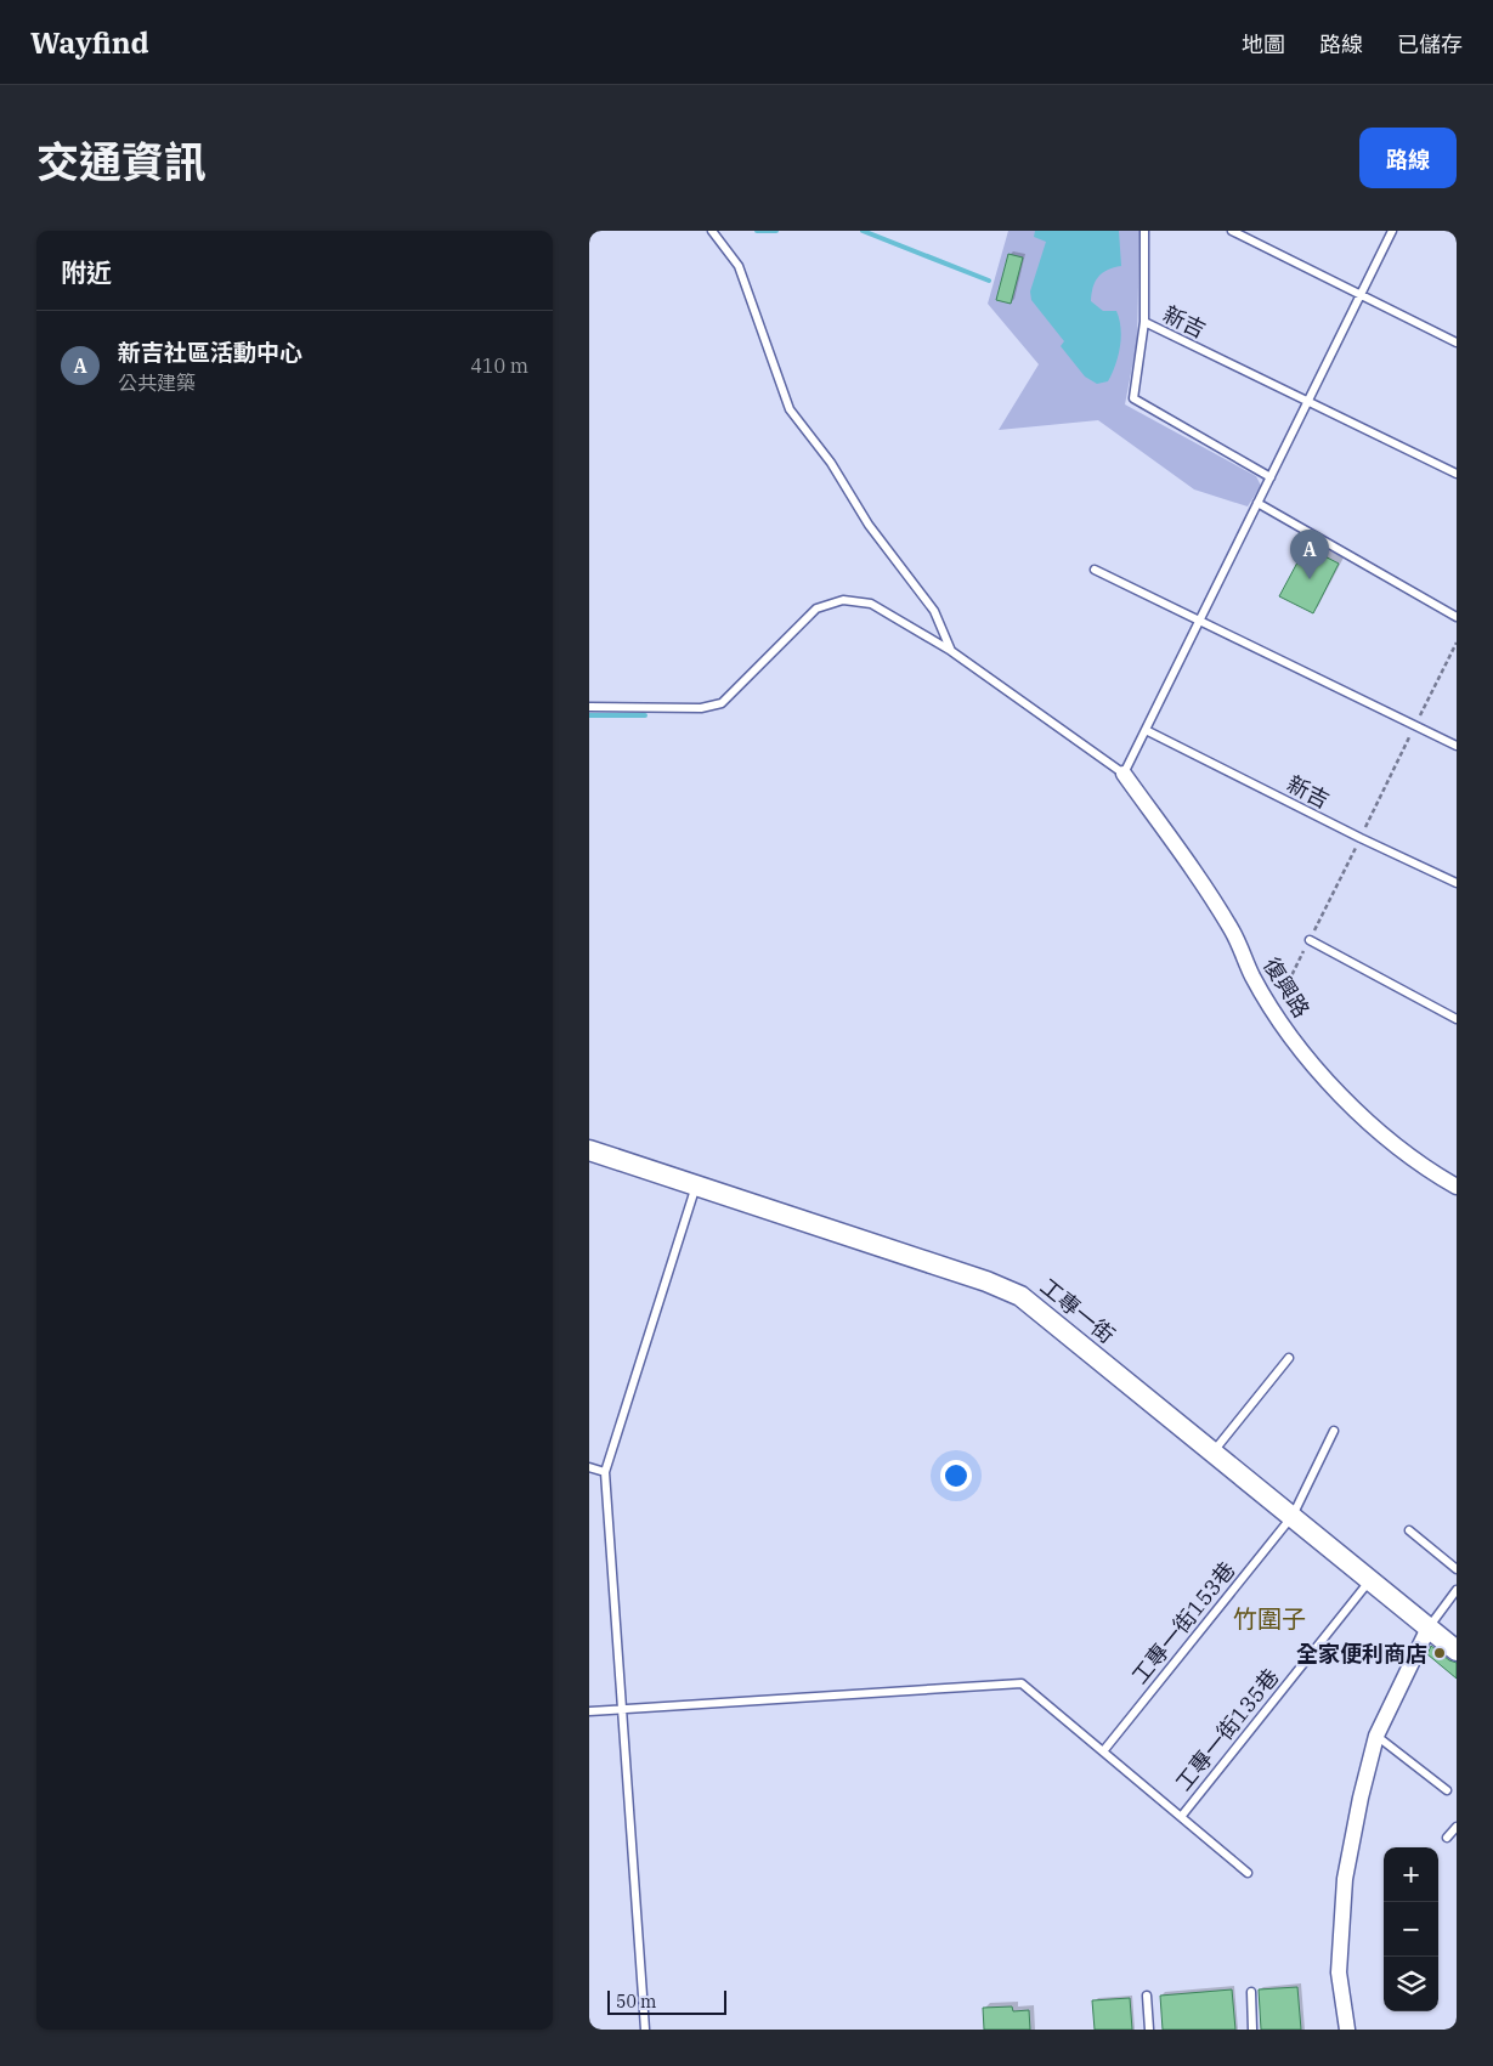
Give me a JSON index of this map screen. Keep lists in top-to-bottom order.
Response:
{
  "streets": {
    "street": ["復興路", "工專一街"],
    "lane": ["新吉", "工專一街153巷", "工專一街135巷"]
  },
  "crossings": [
    ["工專一街", "工專一街153巷"],
    ["工專一街", "工專一街135巷"]
  ],
  "districts": ["竹圍子"],
  "places": ["全家便利商店"],
  "scale_bar": "50 m",
  "page": {
    "header": "Wayfind",
    "nav": ["地圖", "路線", "已儲存"],
    "title": "交通資訊",
    "buttons": "路線",
    "heading": "附近",
    "list": [
      {
        "mark": "A",
        "name": "新吉社區活動中心",
        "note": "公共建築",
        "value": "410 m"
      }
    ],
    "pins": "A",
    "map_buttons": ["+", "−"],
    "scale": "50 m"
  }
}
